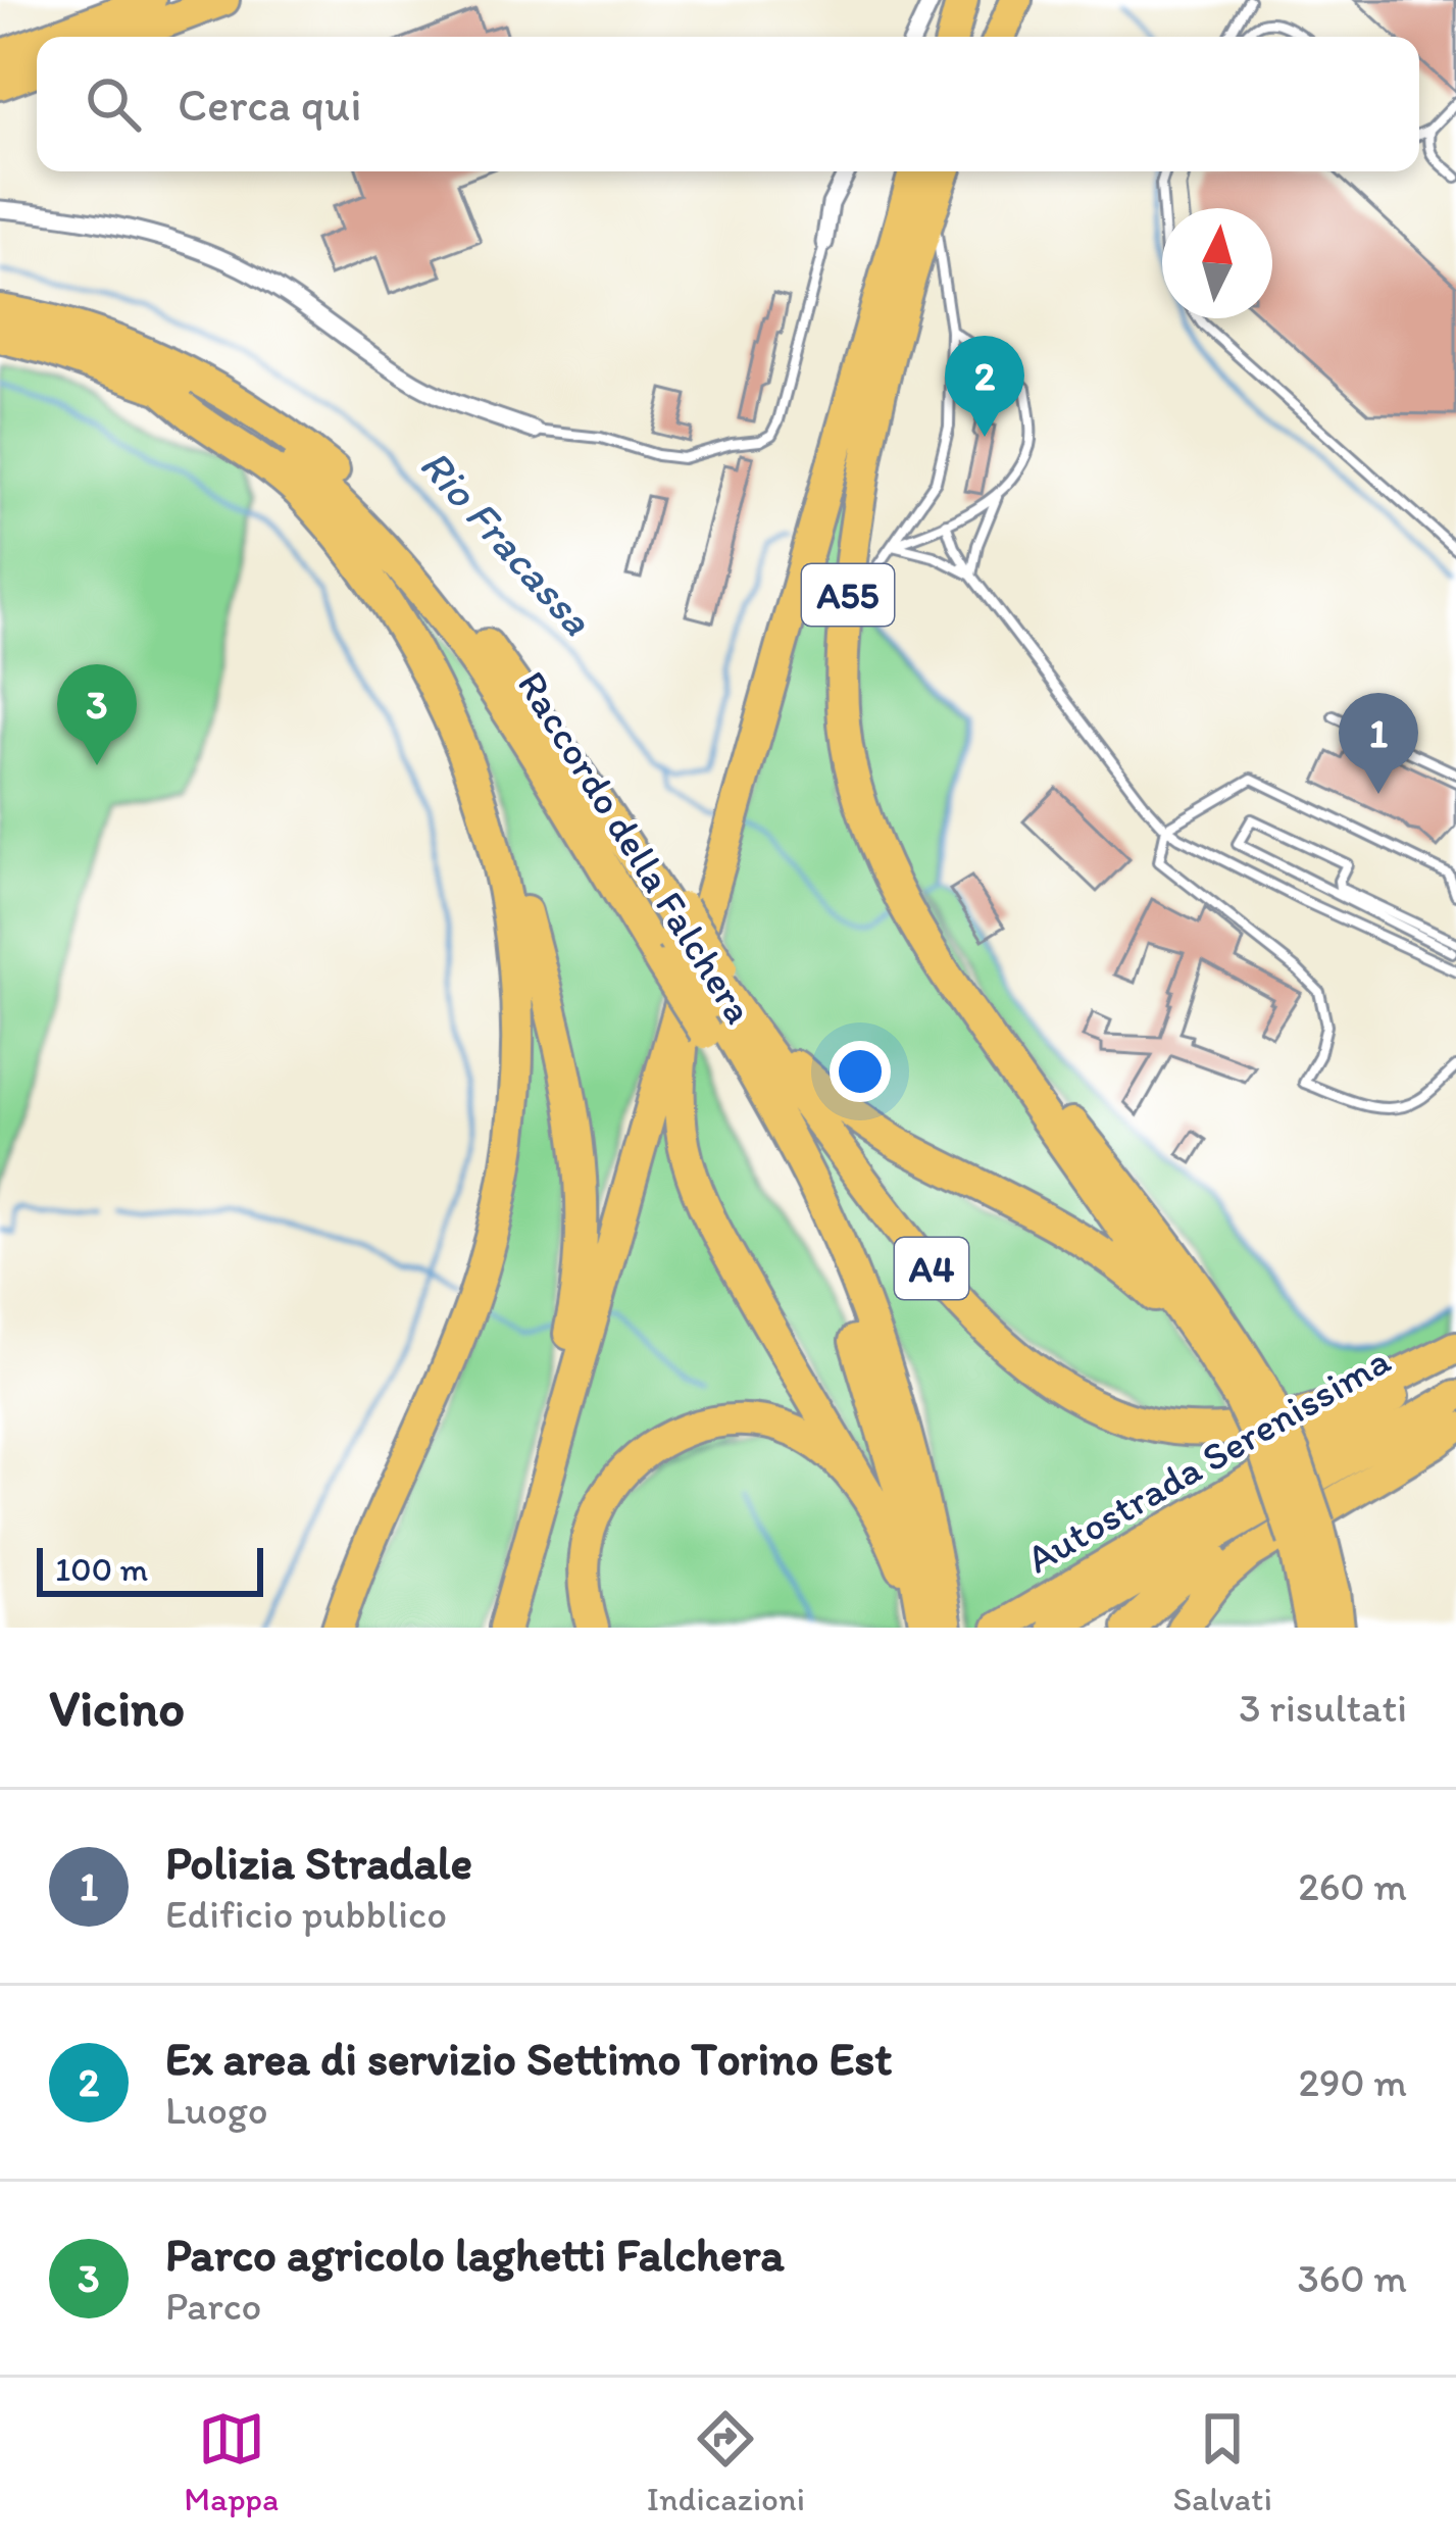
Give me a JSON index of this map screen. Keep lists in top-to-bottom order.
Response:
{
  "streets": {
    "highway": [
      "A55",
      "Raccordo della Falchera",
      "A4",
      "Autostrada Serenissima"
    ]
  },
  "crossings": [
    ["Raccordo della Falchera", "A4"]
  ],
  "water": ["Rio Fracassa"],
  "scale_bar": "100 m",
  "north": "top",
  "page": {
    "search": "Cerca qui",
    "pins": ["2", "3", "1"],
    "scale": "100 m",
    "heading": ["Vicino", "3 risultati"],
    "list": [
      {
        "mark": "1",
        "name": "Polizia Stradale",
        "note": "Edificio pubblico",
        "value": "260 m"
      },
      {
        "mark": "2",
        "name": "Ex area di servizio Settimo Torino Est",
        "note": "Luogo",
        "value": "290 m"
      },
      {
        "mark": "3",
        "name": "Parco agricolo laghetti Falchera",
        "note": "Parco",
        "value": "360 m"
      }
    ],
    "nav": ["Mappa", "Indicazioni", "Salvati"]
  }
}
